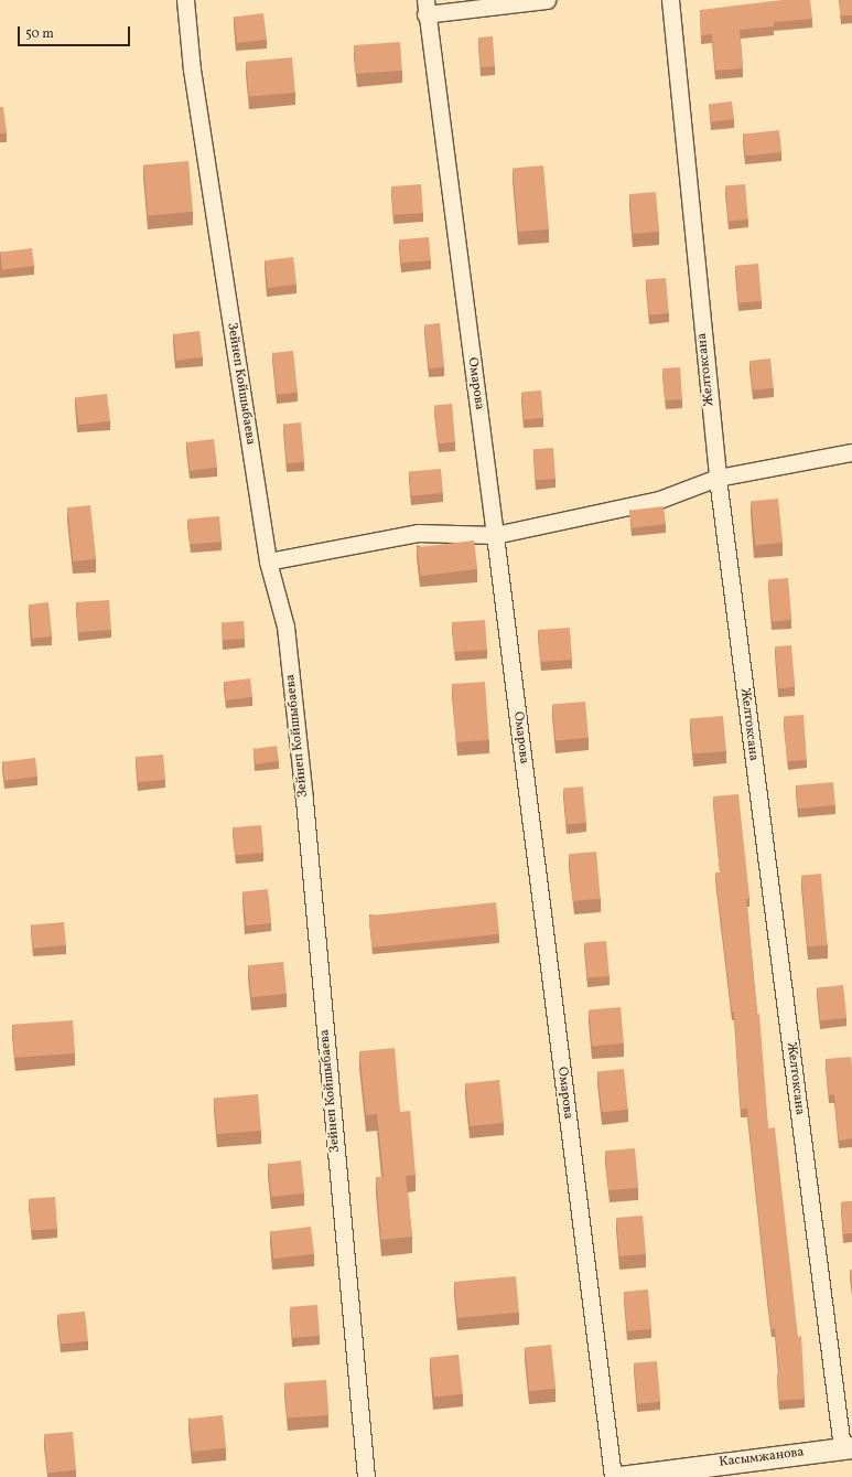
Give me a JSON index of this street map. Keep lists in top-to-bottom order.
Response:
{
  "streets": {
    "street": [
      "Желтоксана",
      "Зейнеп Койшыбаева",
      "Омарова",
      "Касымжанова"
    ]
  },
  "crossings": [
    ["Желтоксана", "Касымжанова"]
  ],
  "scale_bar": "50 m"
}
